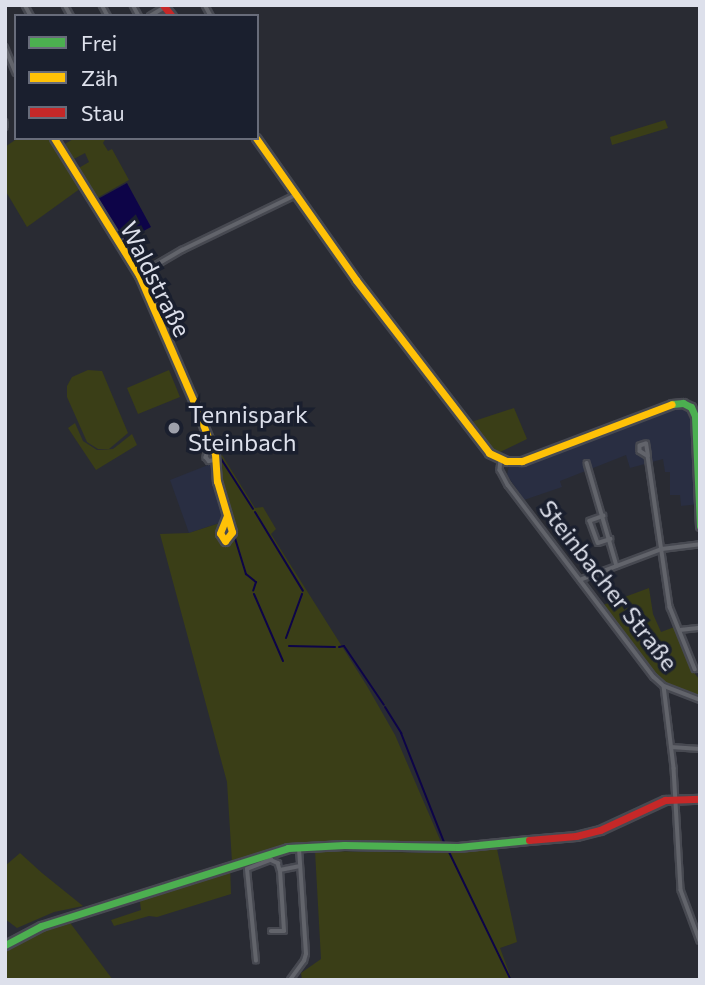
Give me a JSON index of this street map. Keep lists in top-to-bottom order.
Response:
{
  "streets": {
    "street": ["Waldstraße", "Steinbacher Straße"]
  },
  "places": ["Tennispark Steinbach"],
  "legend": ["Frei", "Zäh", "Stau"]
}
